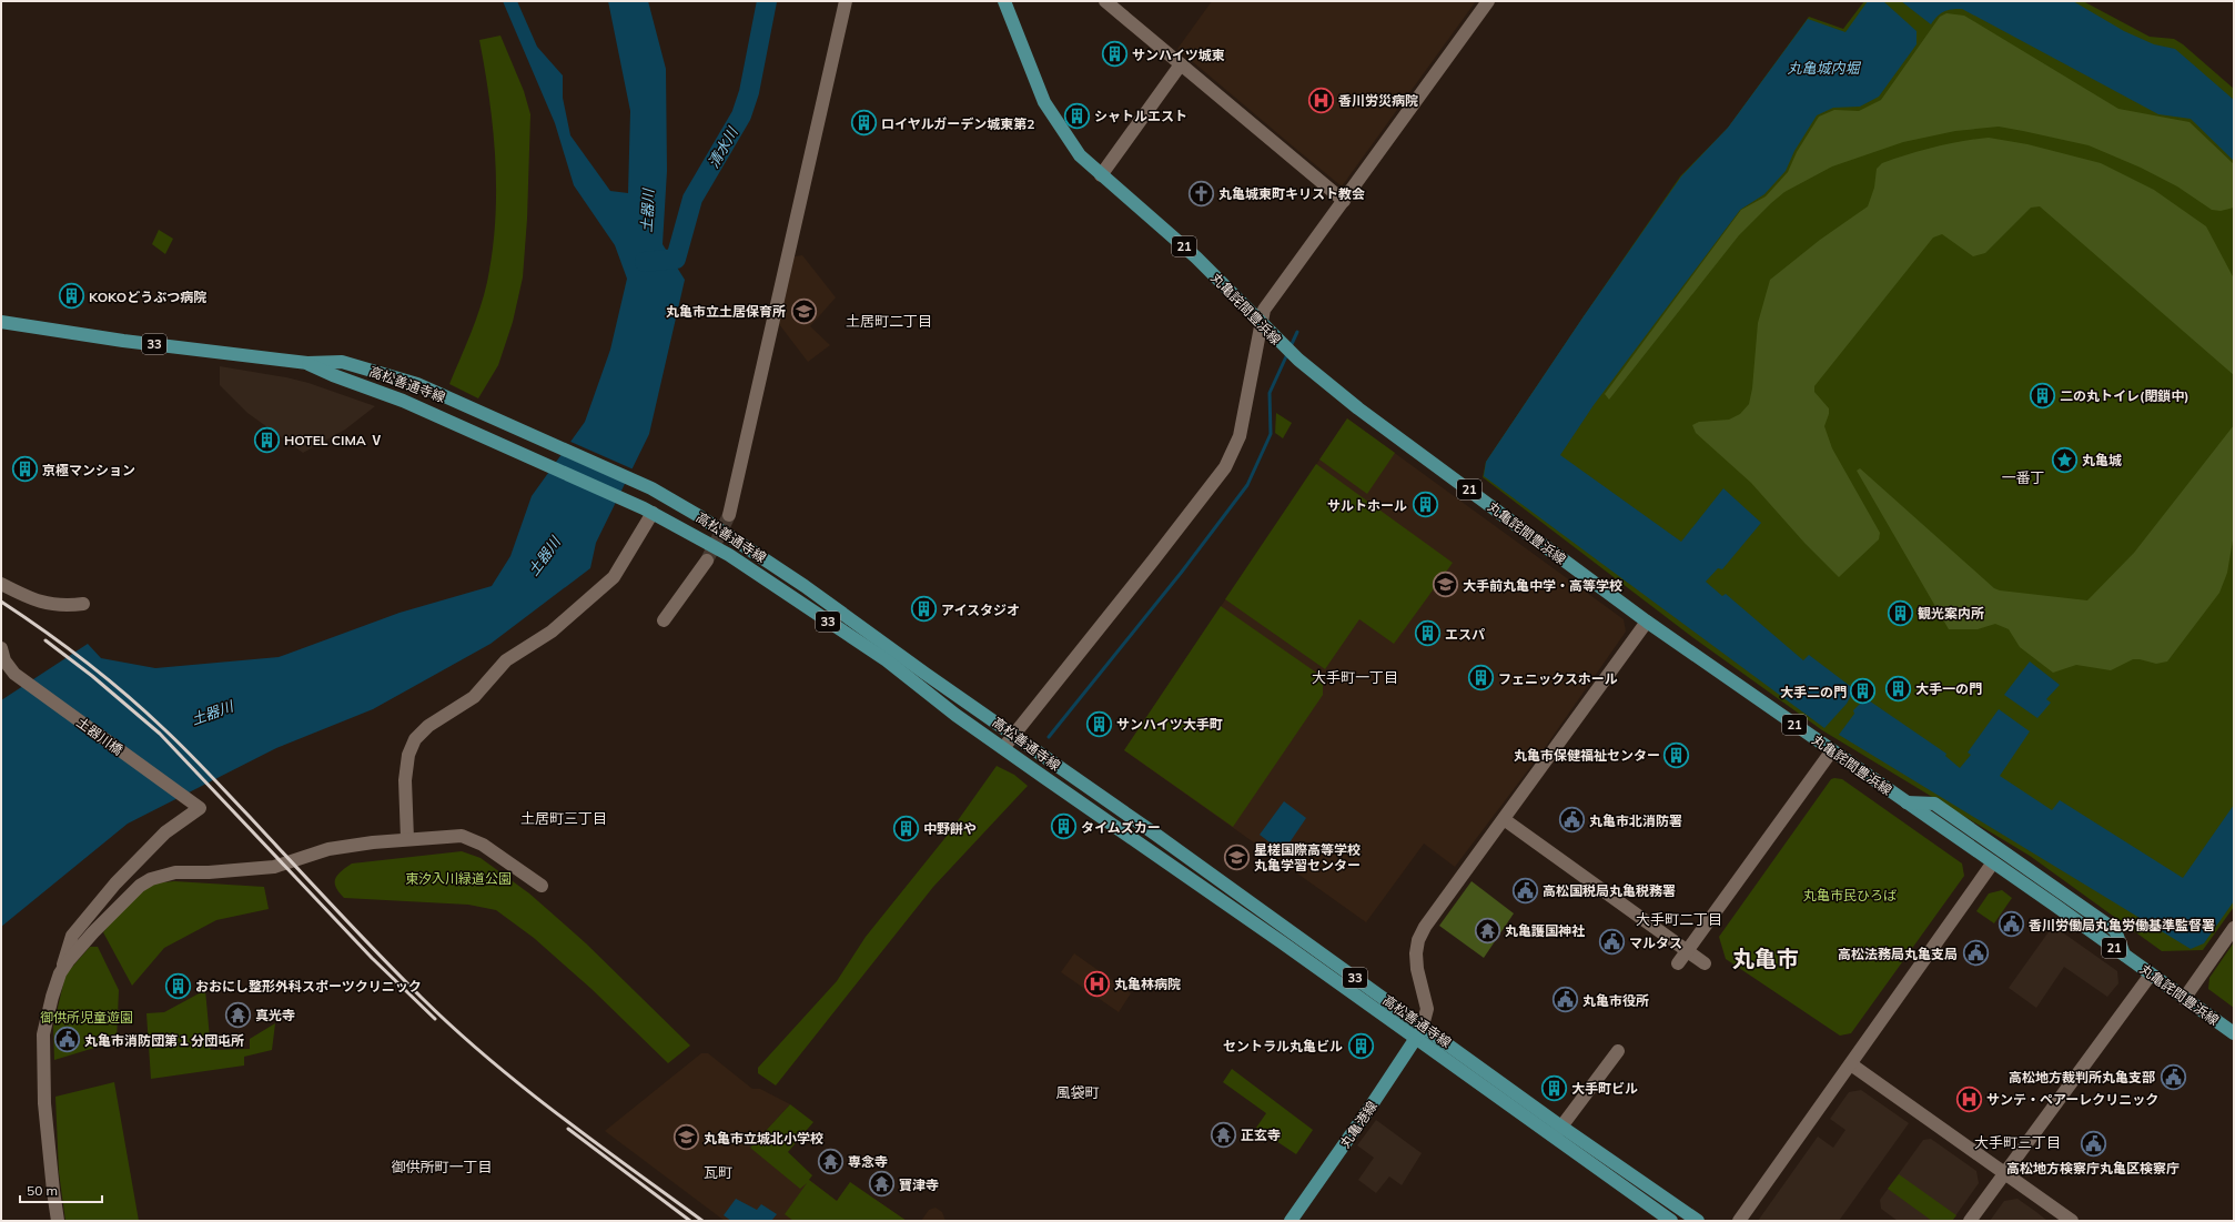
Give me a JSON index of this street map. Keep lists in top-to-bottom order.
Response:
{
  "streets": {
    "main road": [
      "21",
      "丸亀詫間豊浜線",
      "33",
      "高松善通寺線",
      "丸亀港線"
    ],
    "street": ["土器川橋"]
  },
  "crossings": [
    ["高松善通寺線", "丸亀港線"]
  ],
  "districts": [
    "土居町二丁目",
    "一番丁",
    "大手町一丁目",
    "土居町三丁目",
    "大手町二丁目",
    "丸亀市",
    "風袋町",
    "大手町三丁目",
    "御供所町一丁目",
    "瓦町"
  ],
  "water": ["丸亀城内堀", "清水川", "土器川"],
  "parks": ["東汐入川緑道公園", "丸亀市民ひろば", "御供所児童遊園"],
  "places": {
    "building": [
      "サンハイツ城東",
      "シャトルエスト",
      "ロイヤルガーデン城東第2",
      "KOKOどうぶつ病院",
      "二の丸トイレ(閉鎖中)",
      "HOTEL CIMA Ⅴ",
      "京極マンション",
      "サルトホール",
      "アイスタジオ",
      "観光案内所",
      "エスパ",
      "フェニックスホール",
      "大手一の門",
      "大手二の門",
      "サンハイツ大手町",
      "丸亀市保健福祉センター",
      "タイムズカー",
      "中野餅や",
      "おおにし整形外科スポーツクリニック",
      "セントラル丸亀ビル",
      "大手町ビル"
    ],
    "hospital": ["香川労災病院", "丸亀林病院", "サンテ・ペアーレクリニック"],
    "church": ["丸亀城東町キリスト教会"],
    "school or university": [
      "丸亀市立土居保育所",
      "大手前丸亀中学・高等学校",
      "星槎国際高等学校 丸亀学習センター",
      "丸亀市立城北小学校"
    ],
    "place": ["丸亀城"],
    "public building": [
      "丸亀市北消防署",
      "高松国税局丸亀税務署",
      "香川労働局丸亀労働基準監督署",
      "マルタス",
      "高松法務局丸亀支局",
      "丸亀市役所",
      "丸亀市消防団第１分団屯所",
      "高松地方裁判所丸亀支部",
      "高松地方検察庁丸亀区検察庁"
    ],
    "temple": [
      "丸亀護国神社",
      "真光寺",
      "正玄寺",
      "専念寺",
      "寶津寺"
    ]
  },
  "scale_bar": "50 m"
}
